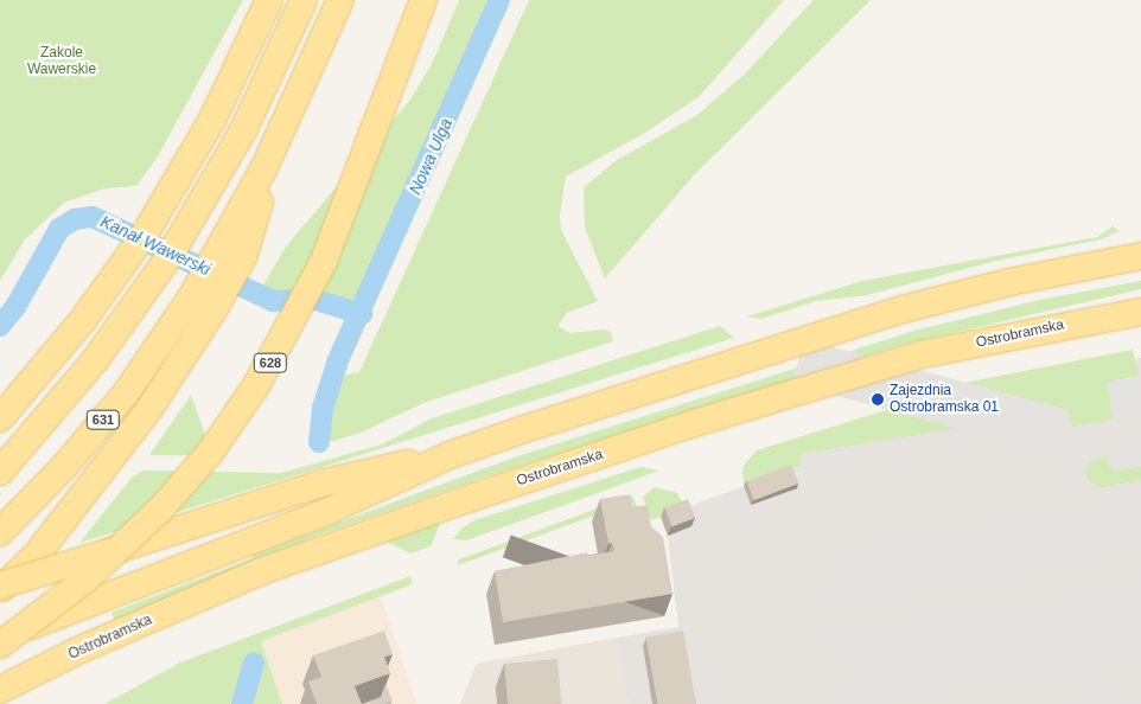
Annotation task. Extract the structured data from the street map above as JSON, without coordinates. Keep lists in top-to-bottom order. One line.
{"streets":{"main road":["Ostrobramska","628","631"]},"water":["Nowa Ulga","Kanał Wawerski"],"parks":["Zakole Wawerskie"],"places":["Zajezdnia Ostrobramska 01"]}
